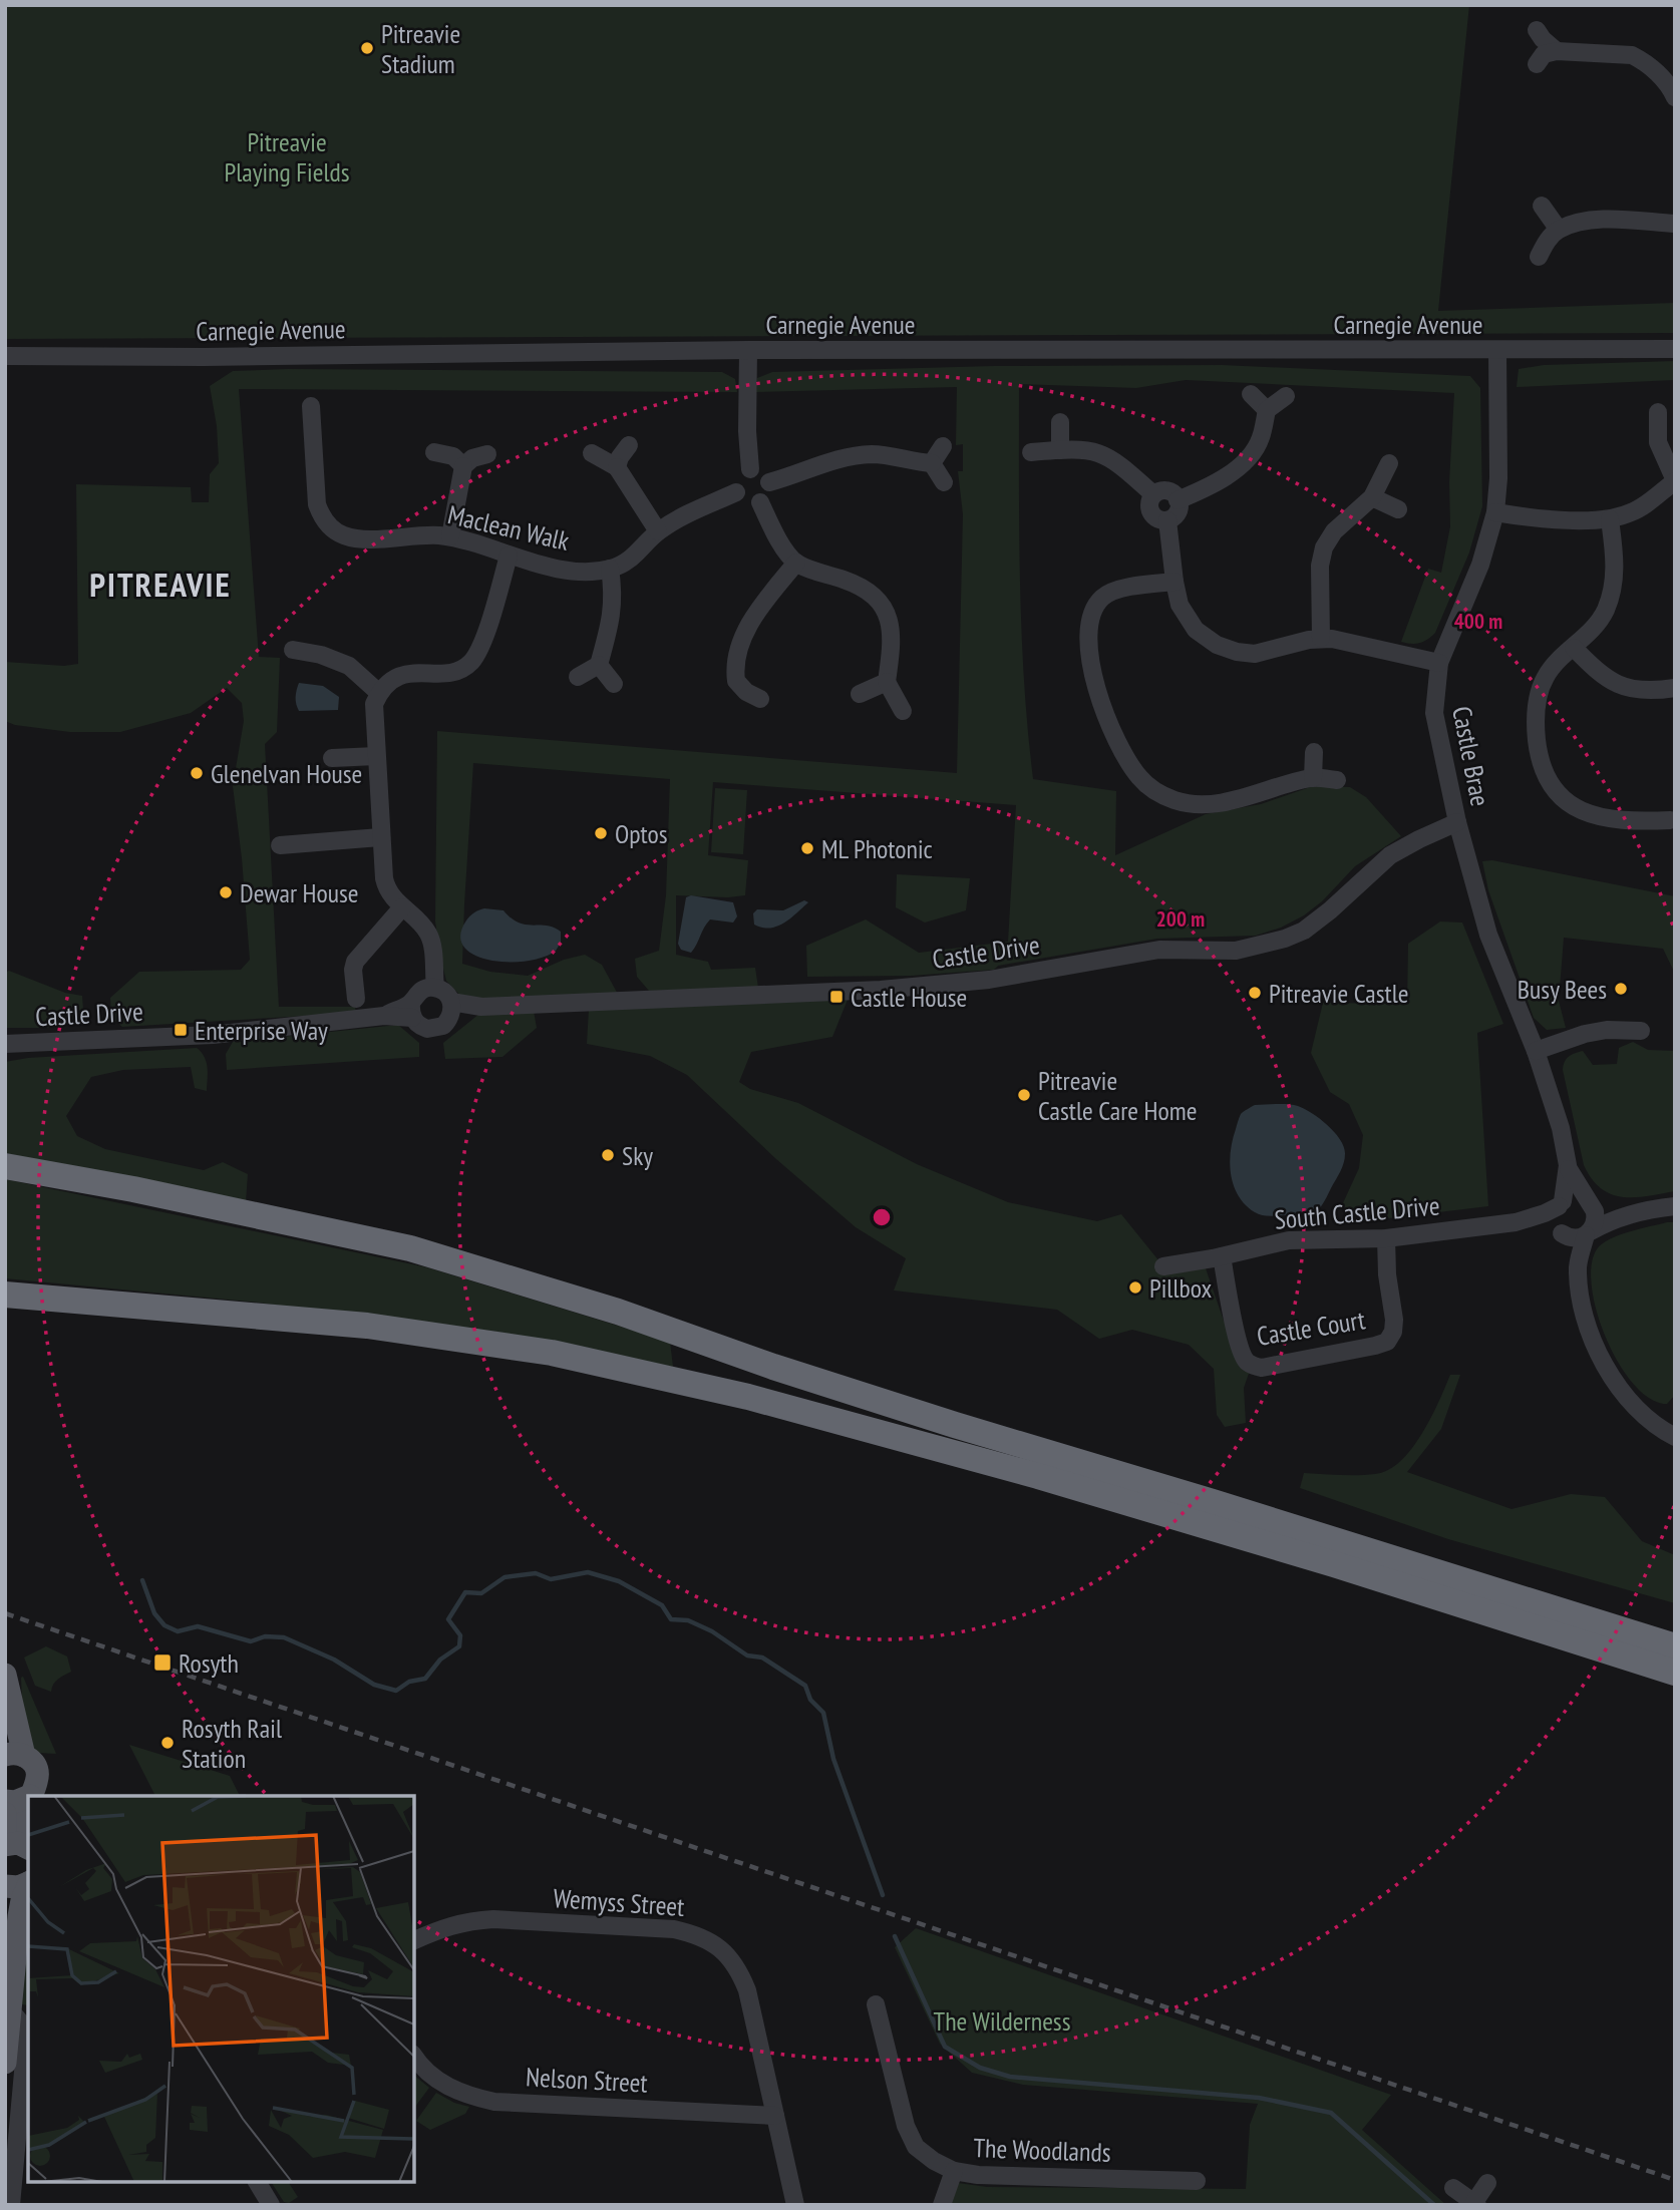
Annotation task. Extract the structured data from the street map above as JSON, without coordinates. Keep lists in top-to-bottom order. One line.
{"streets":{"street":["Carnegie Avenue","Maclean Walk","Castle Brae","Castle Drive","South Castle Drive","Castle Court","Wemyss Street","Nelson Street","The Woodlands"]},"crossings":[["Carnegie Avenue","Castle Brae"],["Castle Brae","Castle Drive"],["Castle Brae","South Castle Drive"],["South Castle Drive","Castle Court"],["Wemyss Street","Nelson Street"]],"districts":["PITREAVIE"],"parks":["Pitreavie Playing Fields","The Wilderness"],"places":{"other":["Pitreavie Stadium","Glenelvan House","Optos","ML Photonic","Dewar House","Busy Bees","Pitreavie Castle","Pitreavie Castle Care Home","Sky","Pillbox","Rosyth Rail Station"],"transit":["Castle House","Enterprise Way","Rosyth"]},"rings":["400 m","200 m"]}
